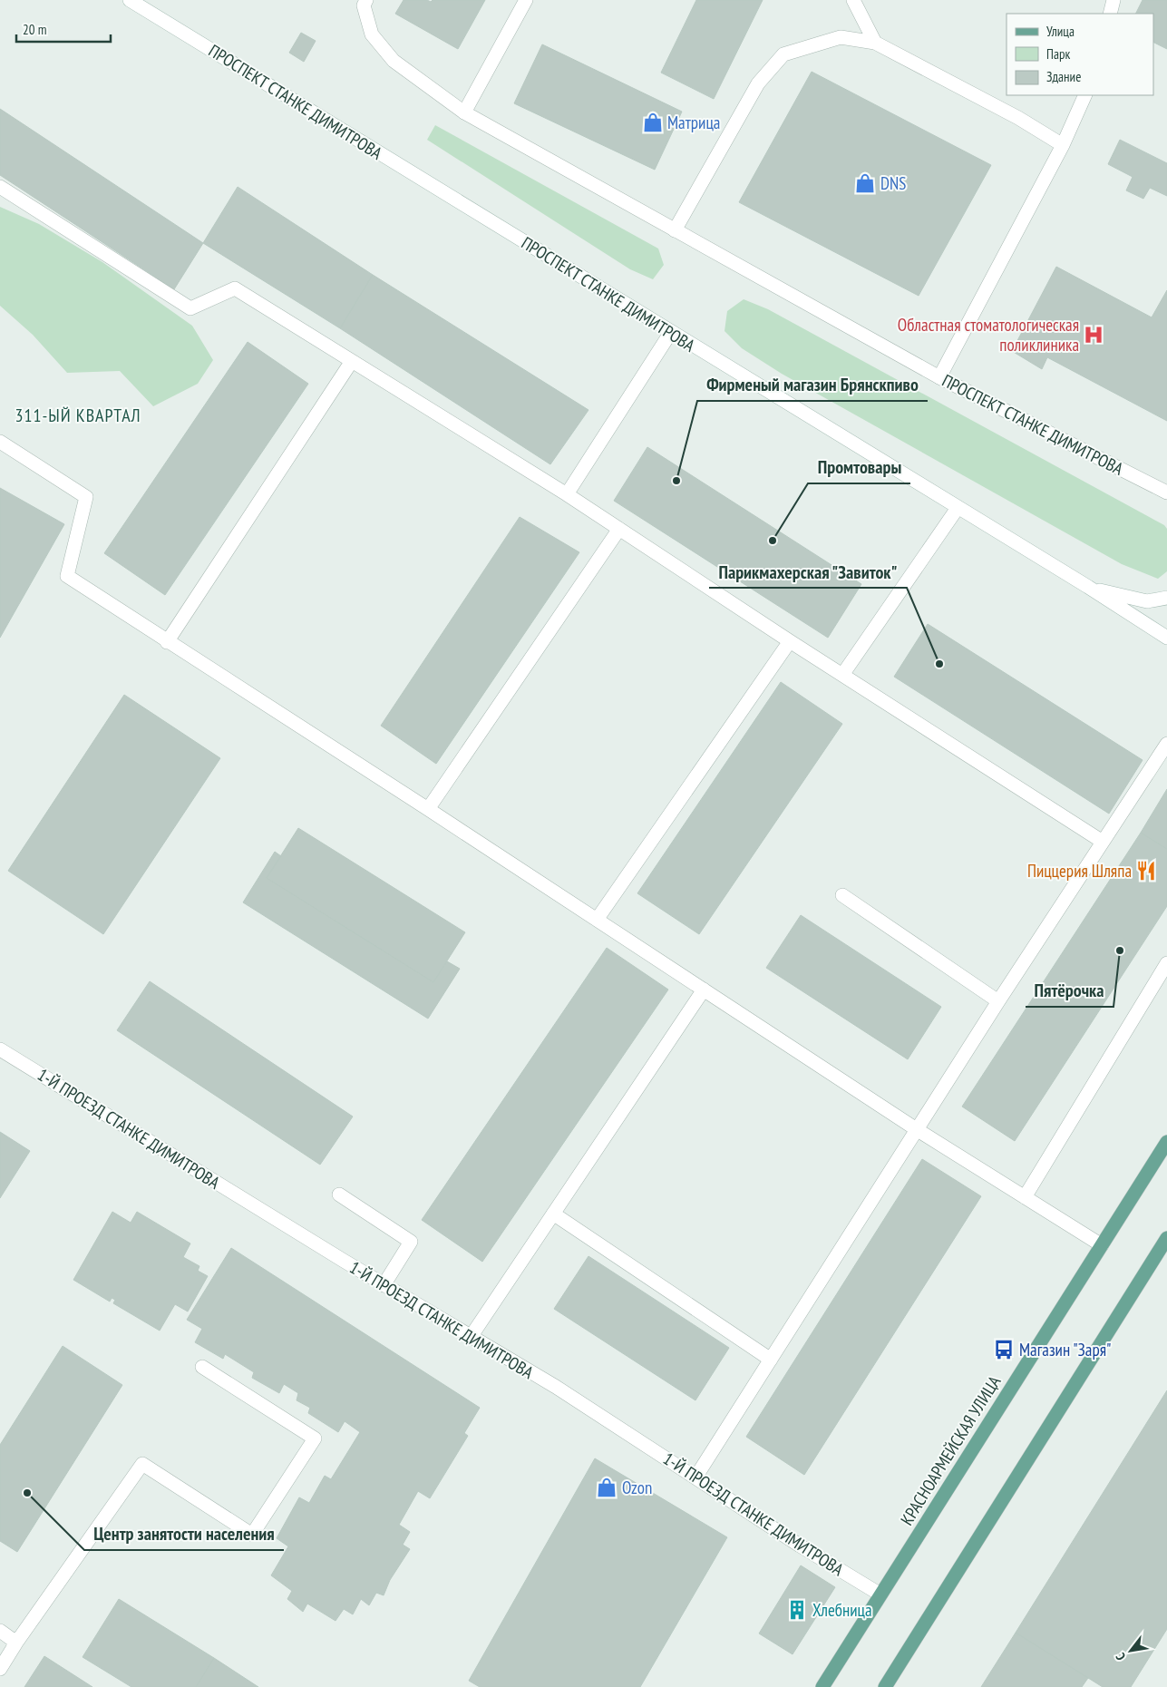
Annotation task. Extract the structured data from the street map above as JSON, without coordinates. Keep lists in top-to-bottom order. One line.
{"streets":{"main road":["ПРОСПЕКТ СТАНКЕ ДИМИТРОВА","1-Й ПРОЕЗД СТАНКЕ ДИМИТРОВА","КРАСНОАРМЕЙСКАЯ УЛИЦА"]},"crossings":[["1-Й ПРОЕЗД СТАНКЕ ДИМИТРОВА","КРАСНОАРМЕЙСКАЯ УЛИЦА"]],"districts":["311-ЫЙ КВАРТАЛ"],"places":{"shop":["Матрица","DNS","Ozon"],"hospital":["Областная стоматологическая поликлиника"],"other":["Фирменый магазин Брянскпиво","Промтовары","Парикмахерская \"Завиток\"","Пятёрочка","Центр занятости населения"],"restaurant":["Пиццерия Шляпа"],"bus stop":["Магазин \"Заря\""],"building":["Хлебница"]},"legend":["Улица","Парк","Здание"],"scale_bar":"20 m","north":"bottom left"}
